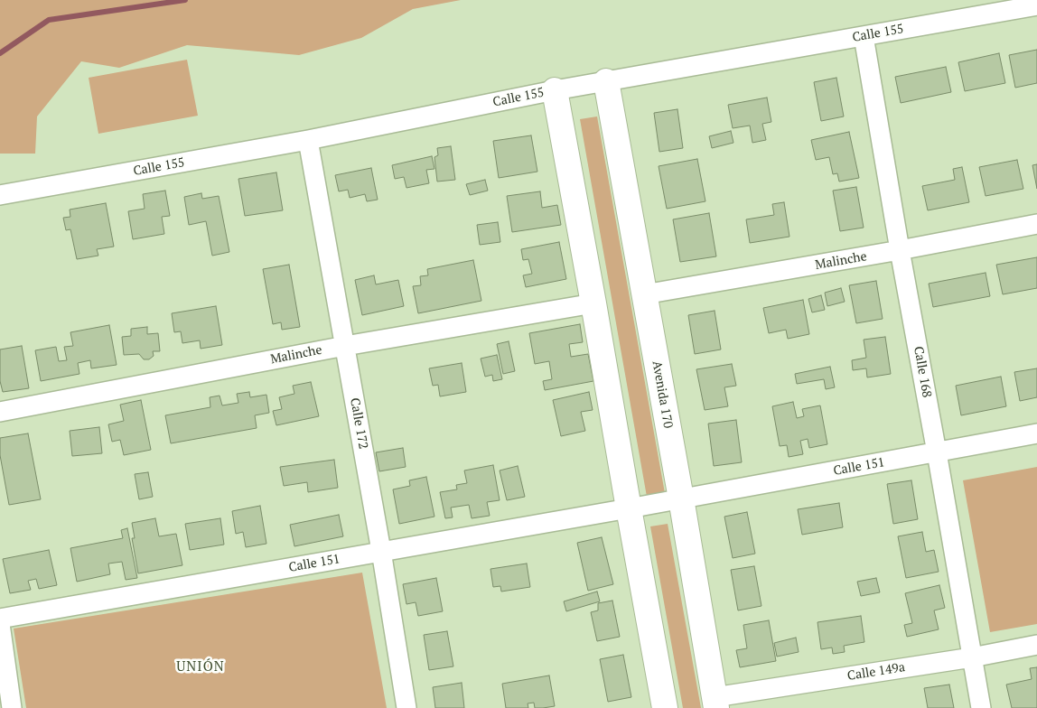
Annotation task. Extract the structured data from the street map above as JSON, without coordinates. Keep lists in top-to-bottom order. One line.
{"streets":{"street":["Calle 155","Malinche","Calle 168","Avenida 170","Calle 172","Calle 151","Calle 149a"]},"crossings":[["Calle 155","Calle 168"],["Calle 155","Avenida 170"],["Calle 155","Calle 172"],["Malinche","Calle 168"],["Malinche","Avenida 170"],["Malinche","Calle 172"],["Calle 168","Calle 151"],["Calle 168","Calle 149a"],["Avenida 170","Calle 151"],["Avenida 170","Calle 149a"],["Calle 172","Calle 151"]],"districts":["UNIÓN"]}
